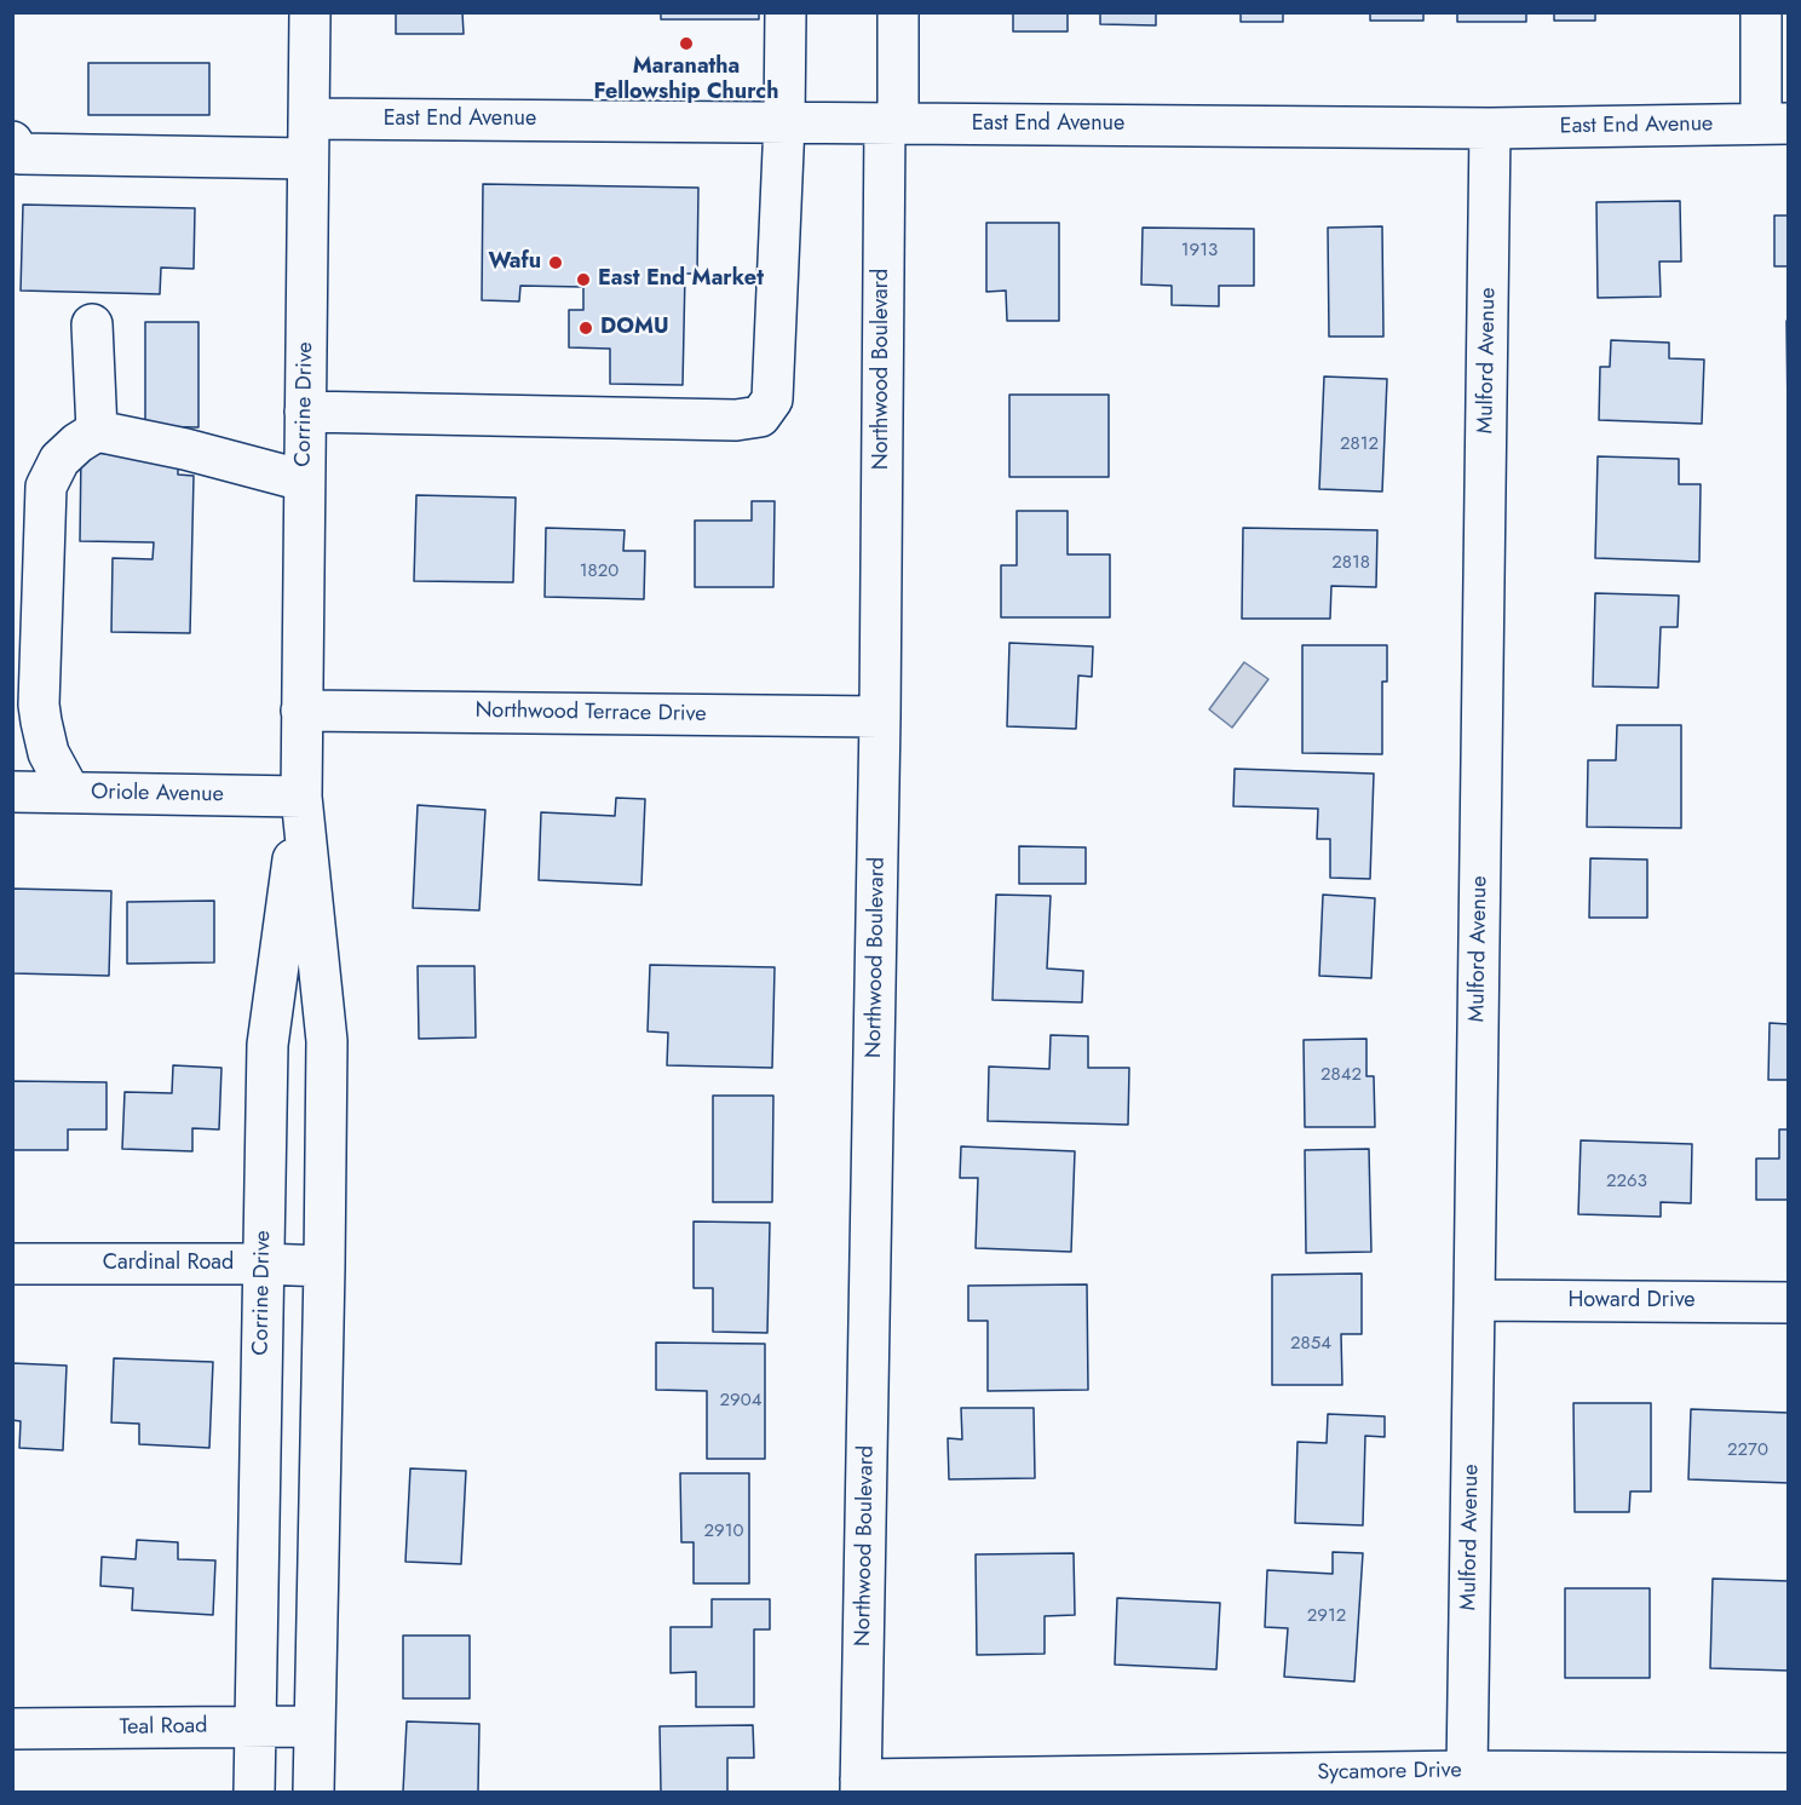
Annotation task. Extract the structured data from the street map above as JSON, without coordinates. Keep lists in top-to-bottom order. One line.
{"streets":{"street":["East End Avenue","Mulford Avenue","Northwood Boulevard","Corrine Drive","Northwood Terrace Drive","Oriole Avenue","Cardinal Road","Howard Drive","Teal Road","Sycamore Drive"]},"crossings":[["East End Avenue","Mulford Avenue"],["East End Avenue","Northwood Boulevard"],["East End Avenue","Corrine Drive"],["Mulford Avenue","Howard Drive"],["Mulford Avenue","Sycamore Drive"],["Northwood Boulevard","Northwood Terrace Drive"],["Northwood Boulevard","Sycamore Drive"],["Corrine Drive","Northwood Terrace Drive"],["Corrine Drive","Oriole Avenue"],["Corrine Drive","Cardinal Road"],["Corrine Drive","Teal Road"]],"places":["Maranatha Fellowship Church","Wafu","East End Market","DOMU"],"house_numbers":["1913","2812","2818","1820","2842","2263","2854","2904","2270","2910","2912"]}
